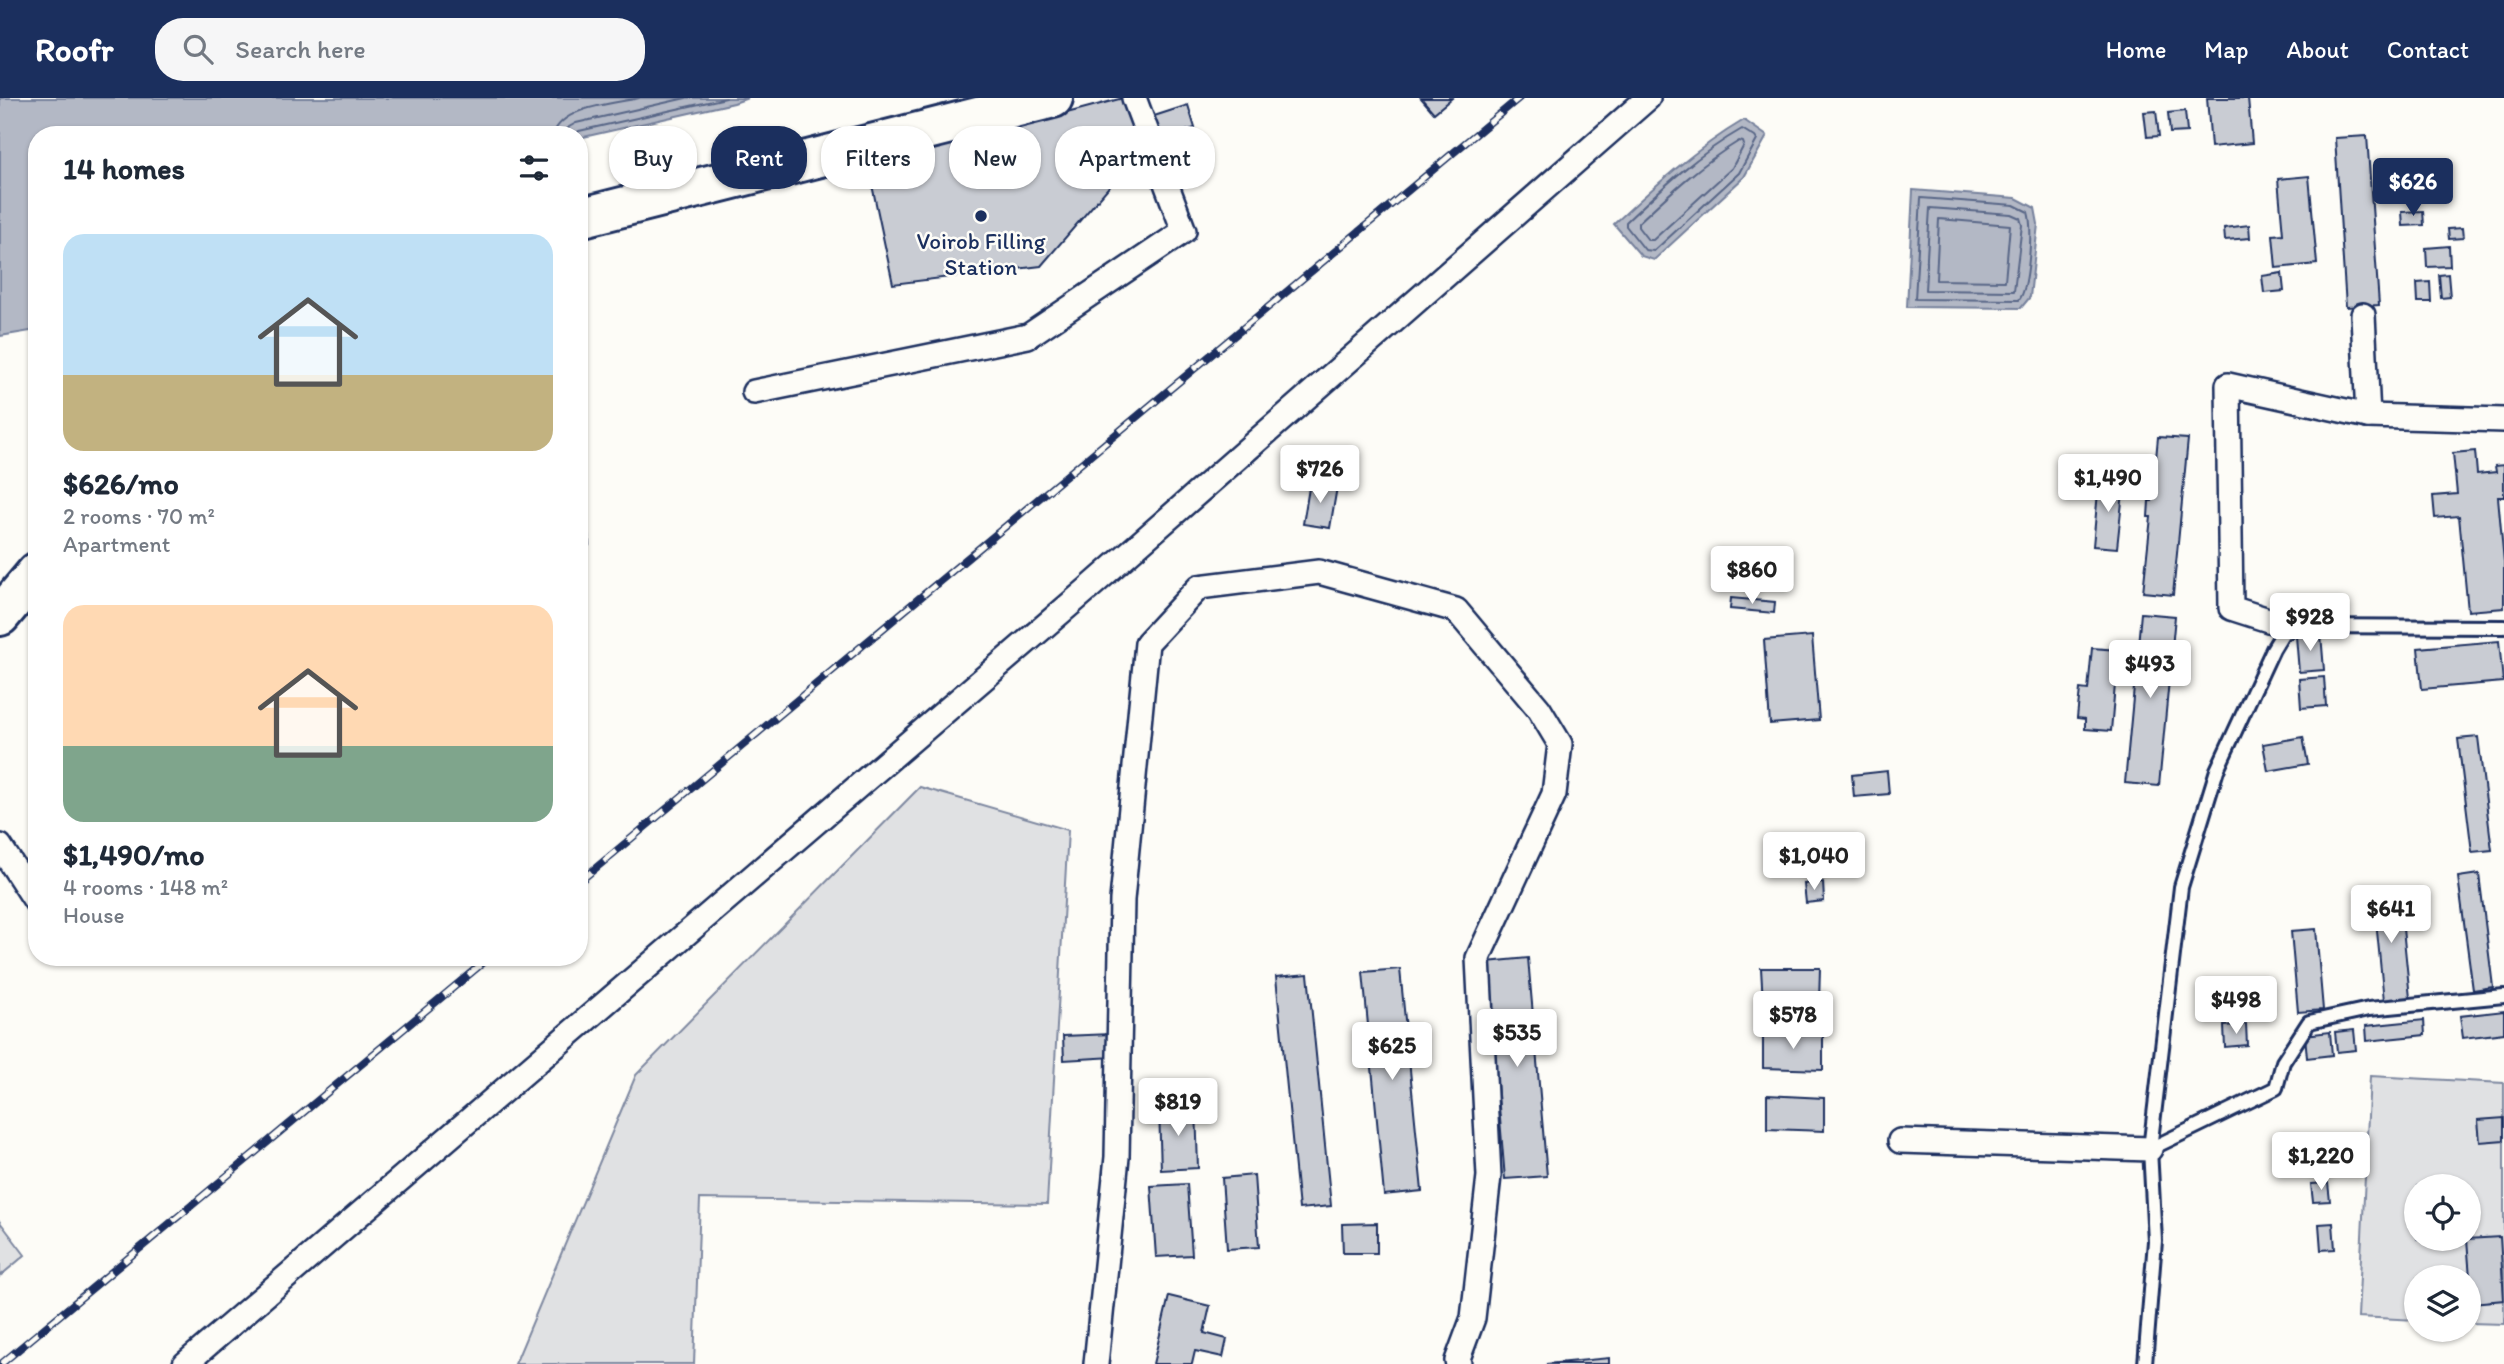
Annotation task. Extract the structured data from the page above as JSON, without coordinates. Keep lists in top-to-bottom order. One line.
{"places":["Voirob Filling Station"],"page":{"header":"Roofr","search":"Search here","nav":["Home","Map","About","Contact"],"chip":["Buy","Rent","Filters","New","Apartment"],"heading":"14 homes","price":["$626","$726","$1,490","$860","$928","$493","$1,040","$641","$498","$578","$535","$625","$819","$1,220"],"list":[{"name":"$626/mo","note":"2 rooms · 70 m² · Apartment"},{"name":"$1,490/mo","note":"4 rooms · 148 m² · House"}]}}
